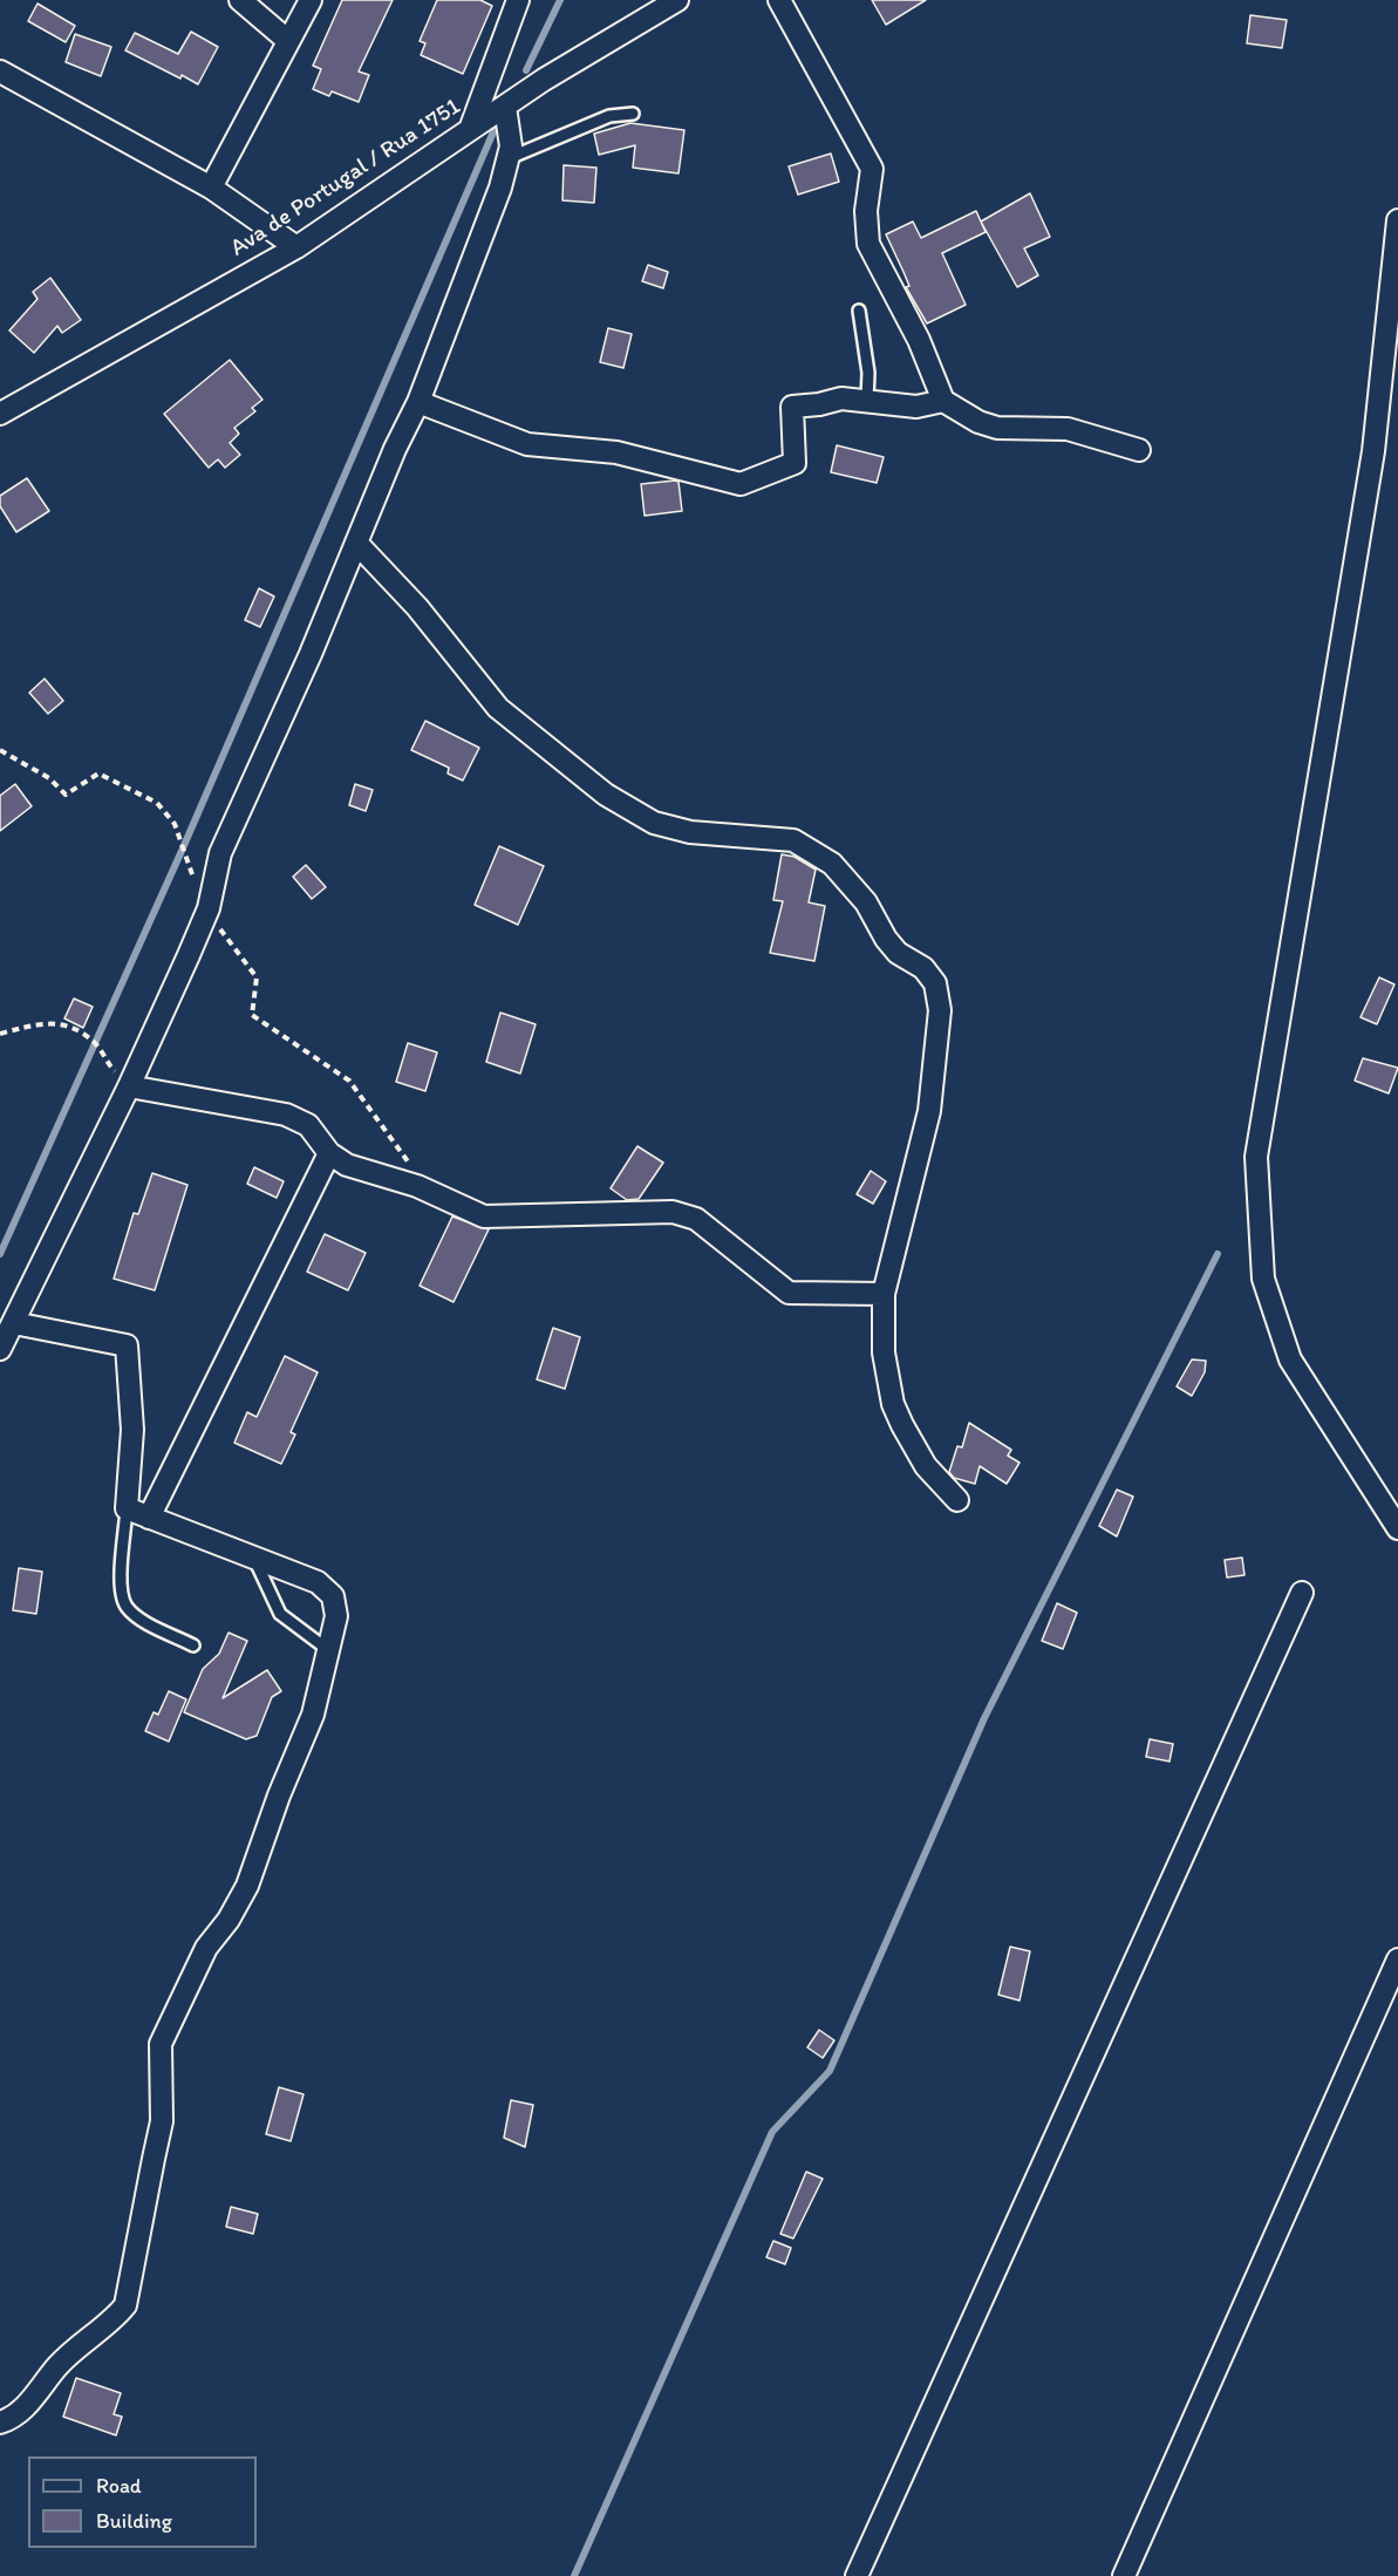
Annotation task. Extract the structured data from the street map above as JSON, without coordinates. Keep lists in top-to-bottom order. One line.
{"streets":{"street":["Ava de Portugal / Rua 1751"]},"legend":["Road","Building"]}
